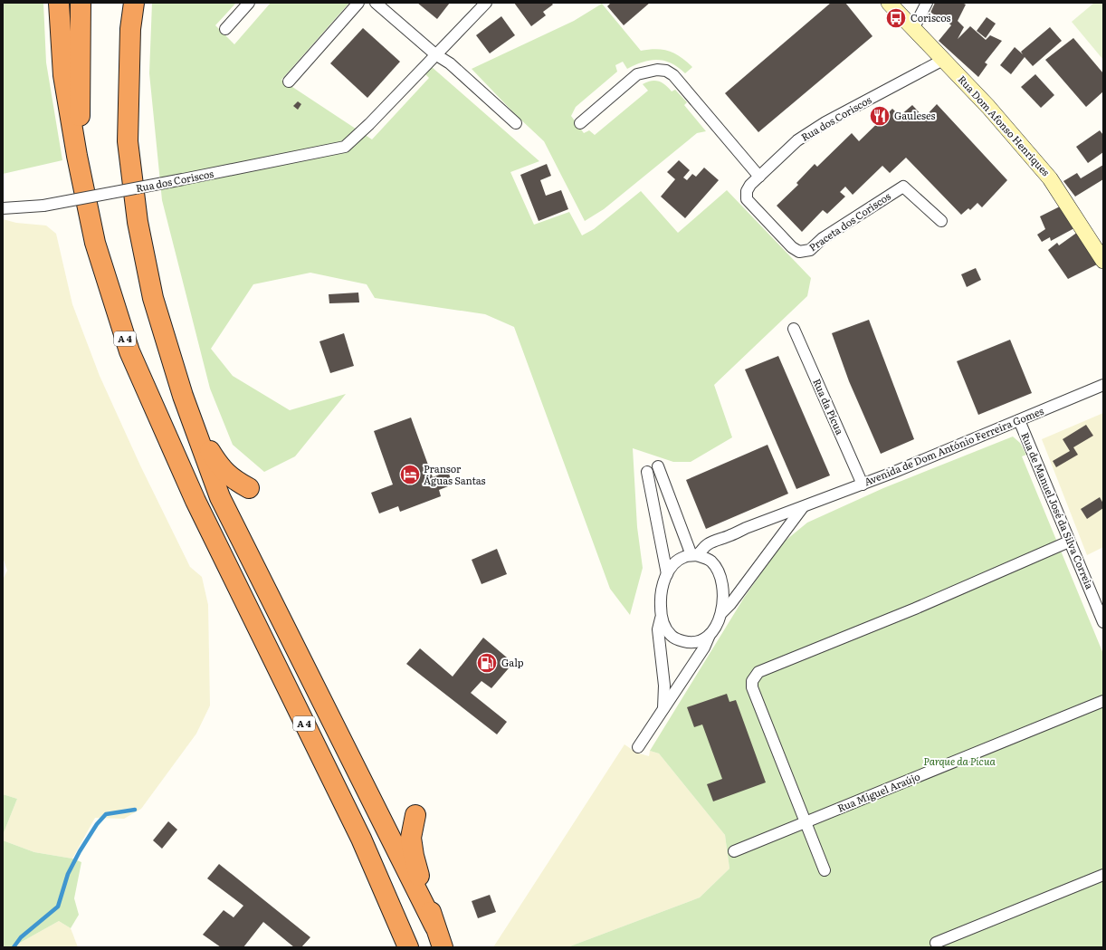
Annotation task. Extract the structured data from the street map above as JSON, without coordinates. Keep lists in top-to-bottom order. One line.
{"streets":{"highway":["A 4"],"main road":["Rua Dom Afonso Henriques"],"street":["Rua dos Coriscos","Praceta dos Coriscos","Rua da Pícua","Avenida de Dom António Ferreira Gomes","Rua de Manuel José da Silva Correia","Rua Miguel Araújo"]},"crossings":[["Rua dos Coriscos","Rua Dom Afonso Henriques"],["Rua dos Coriscos","Praceta dos Coriscos"],["Rua da Pícua","Avenida de Dom António Ferreira Gomes"],["Avenida de Dom António Ferreira Gomes","Rua de Manuel José da Silva Correia"]],"parks":["Parque da Pícua"],"places":{"bus stop":["Coriscos"],"restaurant":["Gauleses"],"hotel":["Pransor Águas Santas"],"fuel station":["Galp"]}}
